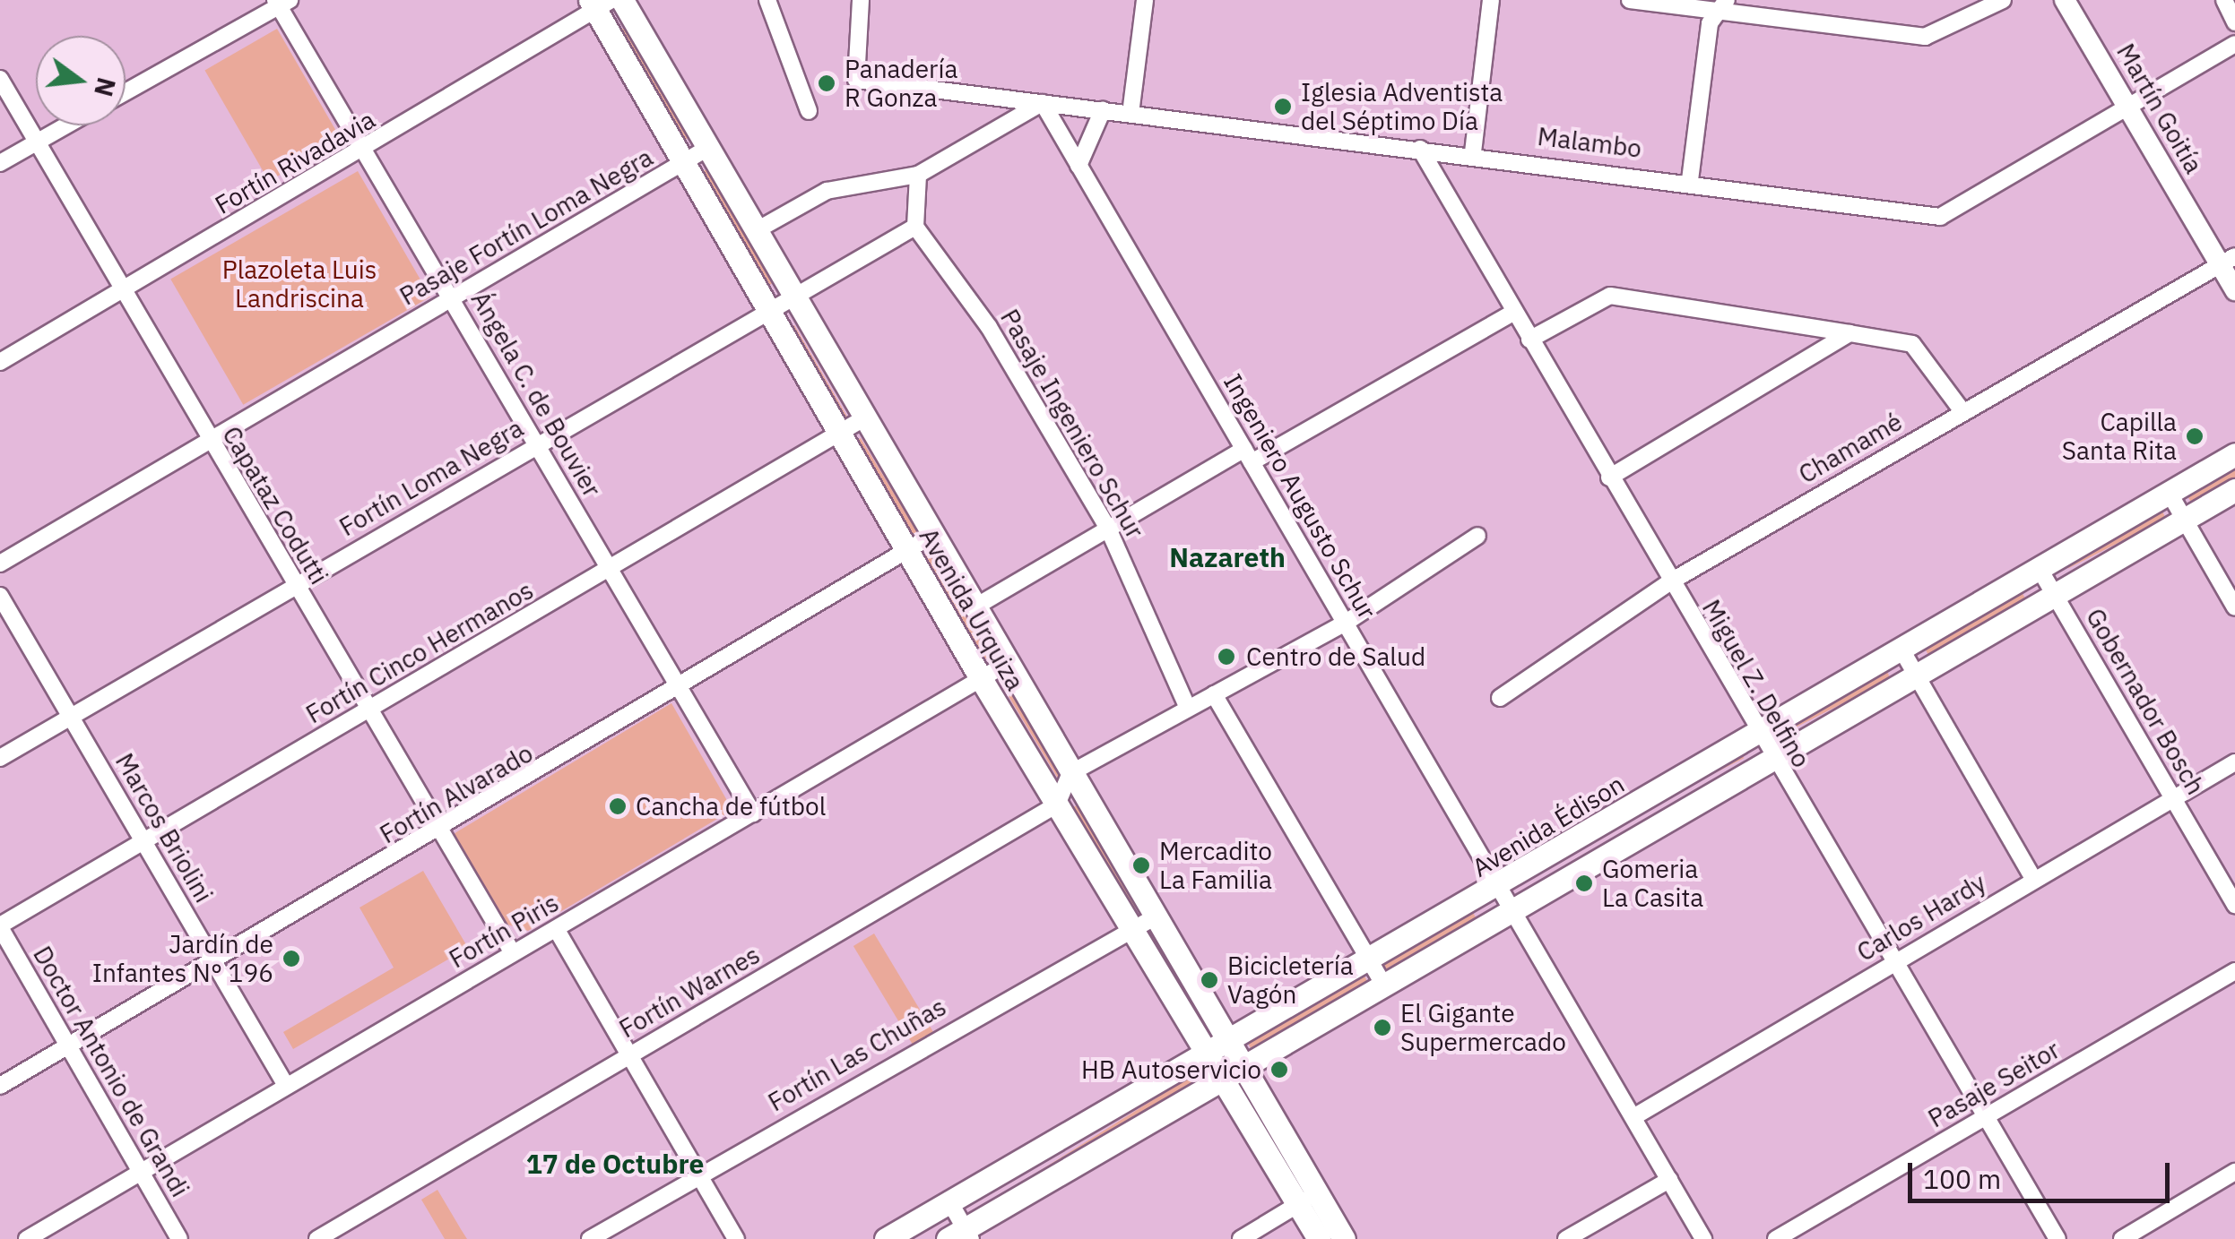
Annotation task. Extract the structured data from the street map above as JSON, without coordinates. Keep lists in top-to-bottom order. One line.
{"streets":{"main road":["Avenida Urquiza","Avenida Édison"],"street":["Martín Goitía","Malambo","Fortín Rivadavia","Pasaje Fortín Loma Negra","Ángela C. de Bouvier","Pasaje Ingeniero Schur","Chamamé","Fortín Loma Negra","Ingeniero Augusto Schur","Capataz Codutti","Fortín Cinco Hermanos","Miguel Z. Delfino","Gobernador Bosch","Fortín Alvarado","Marcos Briolini","Carlos Hardy","Fortín Piris","Fortín Warnes","Fortín Las Chuñas","Doctor Antonio de Grandi","Pasaje Seitor"]},"crossings":[["Martín Goitía","Malambo"],["Martín Goitía","Chamamé"],["Malambo","Ingeniero Augusto Schur"],["Malambo","Miguel Z. Delfino"],["Fortín Rivadavia","Ángela C. de Bouvier"],["Fortín Rivadavia","Capataz Codutti"],["Fortín Rivadavia","Avenida Urquiza"],["Pasaje Fortín Loma Negra","Ángela C. de Bouvier"],["Pasaje Fortín Loma Negra","Capataz Codutti"],["Pasaje Fortín Loma Negra","Avenida Urquiza"],["Ángela C. de Bouvier","Fortín Loma Negra"],["Ángela C. de Bouvier","Fortín Cinco Hermanos"],["Ángela C. de Bouvier","Fortín Alvarado"],["Ángela C. de Bouvier","Fortín Piris"],["Pasaje Ingeniero Schur","Fortín Loma Negra"],["Chamamé","Miguel Z. Delfino"],["Fortín Loma Negra","Capataz Codutti"],["Fortín Loma Negra","Avenida Urquiza"],["Fortín Loma Negra","Marcos Briolini"],["Ingeniero Augusto Schur","Avenida Édison"],["Ingeniero Augusto Schur","Carlos Hardy"],["Capataz Codutti","Fortín Cinco Hermanos"],["Capataz Codutti","Fortín Alvarado"],["Capataz Codutti","Fortín Piris"],["Avenida Urquiza","Fortín Cinco Hermanos"],["Avenida Urquiza","Fortín Alvarado"],["Avenida Urquiza","Avenida Édison"],["Avenida Urquiza","Fortín Piris"],["Avenida Urquiza","Fortín Warnes"],["Avenida Urquiza","Fortín Las Chuñas"],["Fortín Cinco Hermanos","Marcos Briolini"],["Fortín Cinco Hermanos","Doctor Antonio de Grandi"],["Miguel Z. Delfino","Avenida Édison"],["Miguel Z. Delfino","Carlos Hardy"],["Miguel Z. Delfino","Pasaje Seitor"],["Gobernador Bosch","Avenida Édison"],["Gobernador Bosch","Carlos Hardy"],["Fortín Alvarado","Marcos Briolini"],["Fortín Alvarado","Doctor Antonio de Grandi"],["Marcos Briolini","Fortín Piris"],["Fortín Piris","Doctor Antonio de Grandi"]],"districts":["Nazareth","17 de Octubre"],"parks":["Plazoleta Luis Landriscina"],"places":["Panadería R Gonza","Iglesia Adventista del Séptimo Día","Capilla Santa Rita","Centro de Salud","Cancha de fútbol","Mercadito La Familia","Gomeria La Casita","Jardín de Infantes N° 196","Bicicletería Vagón","El Gigante Supermercado","HB Autoservicio"],"scale_bar":"100 m","north":"right"}
